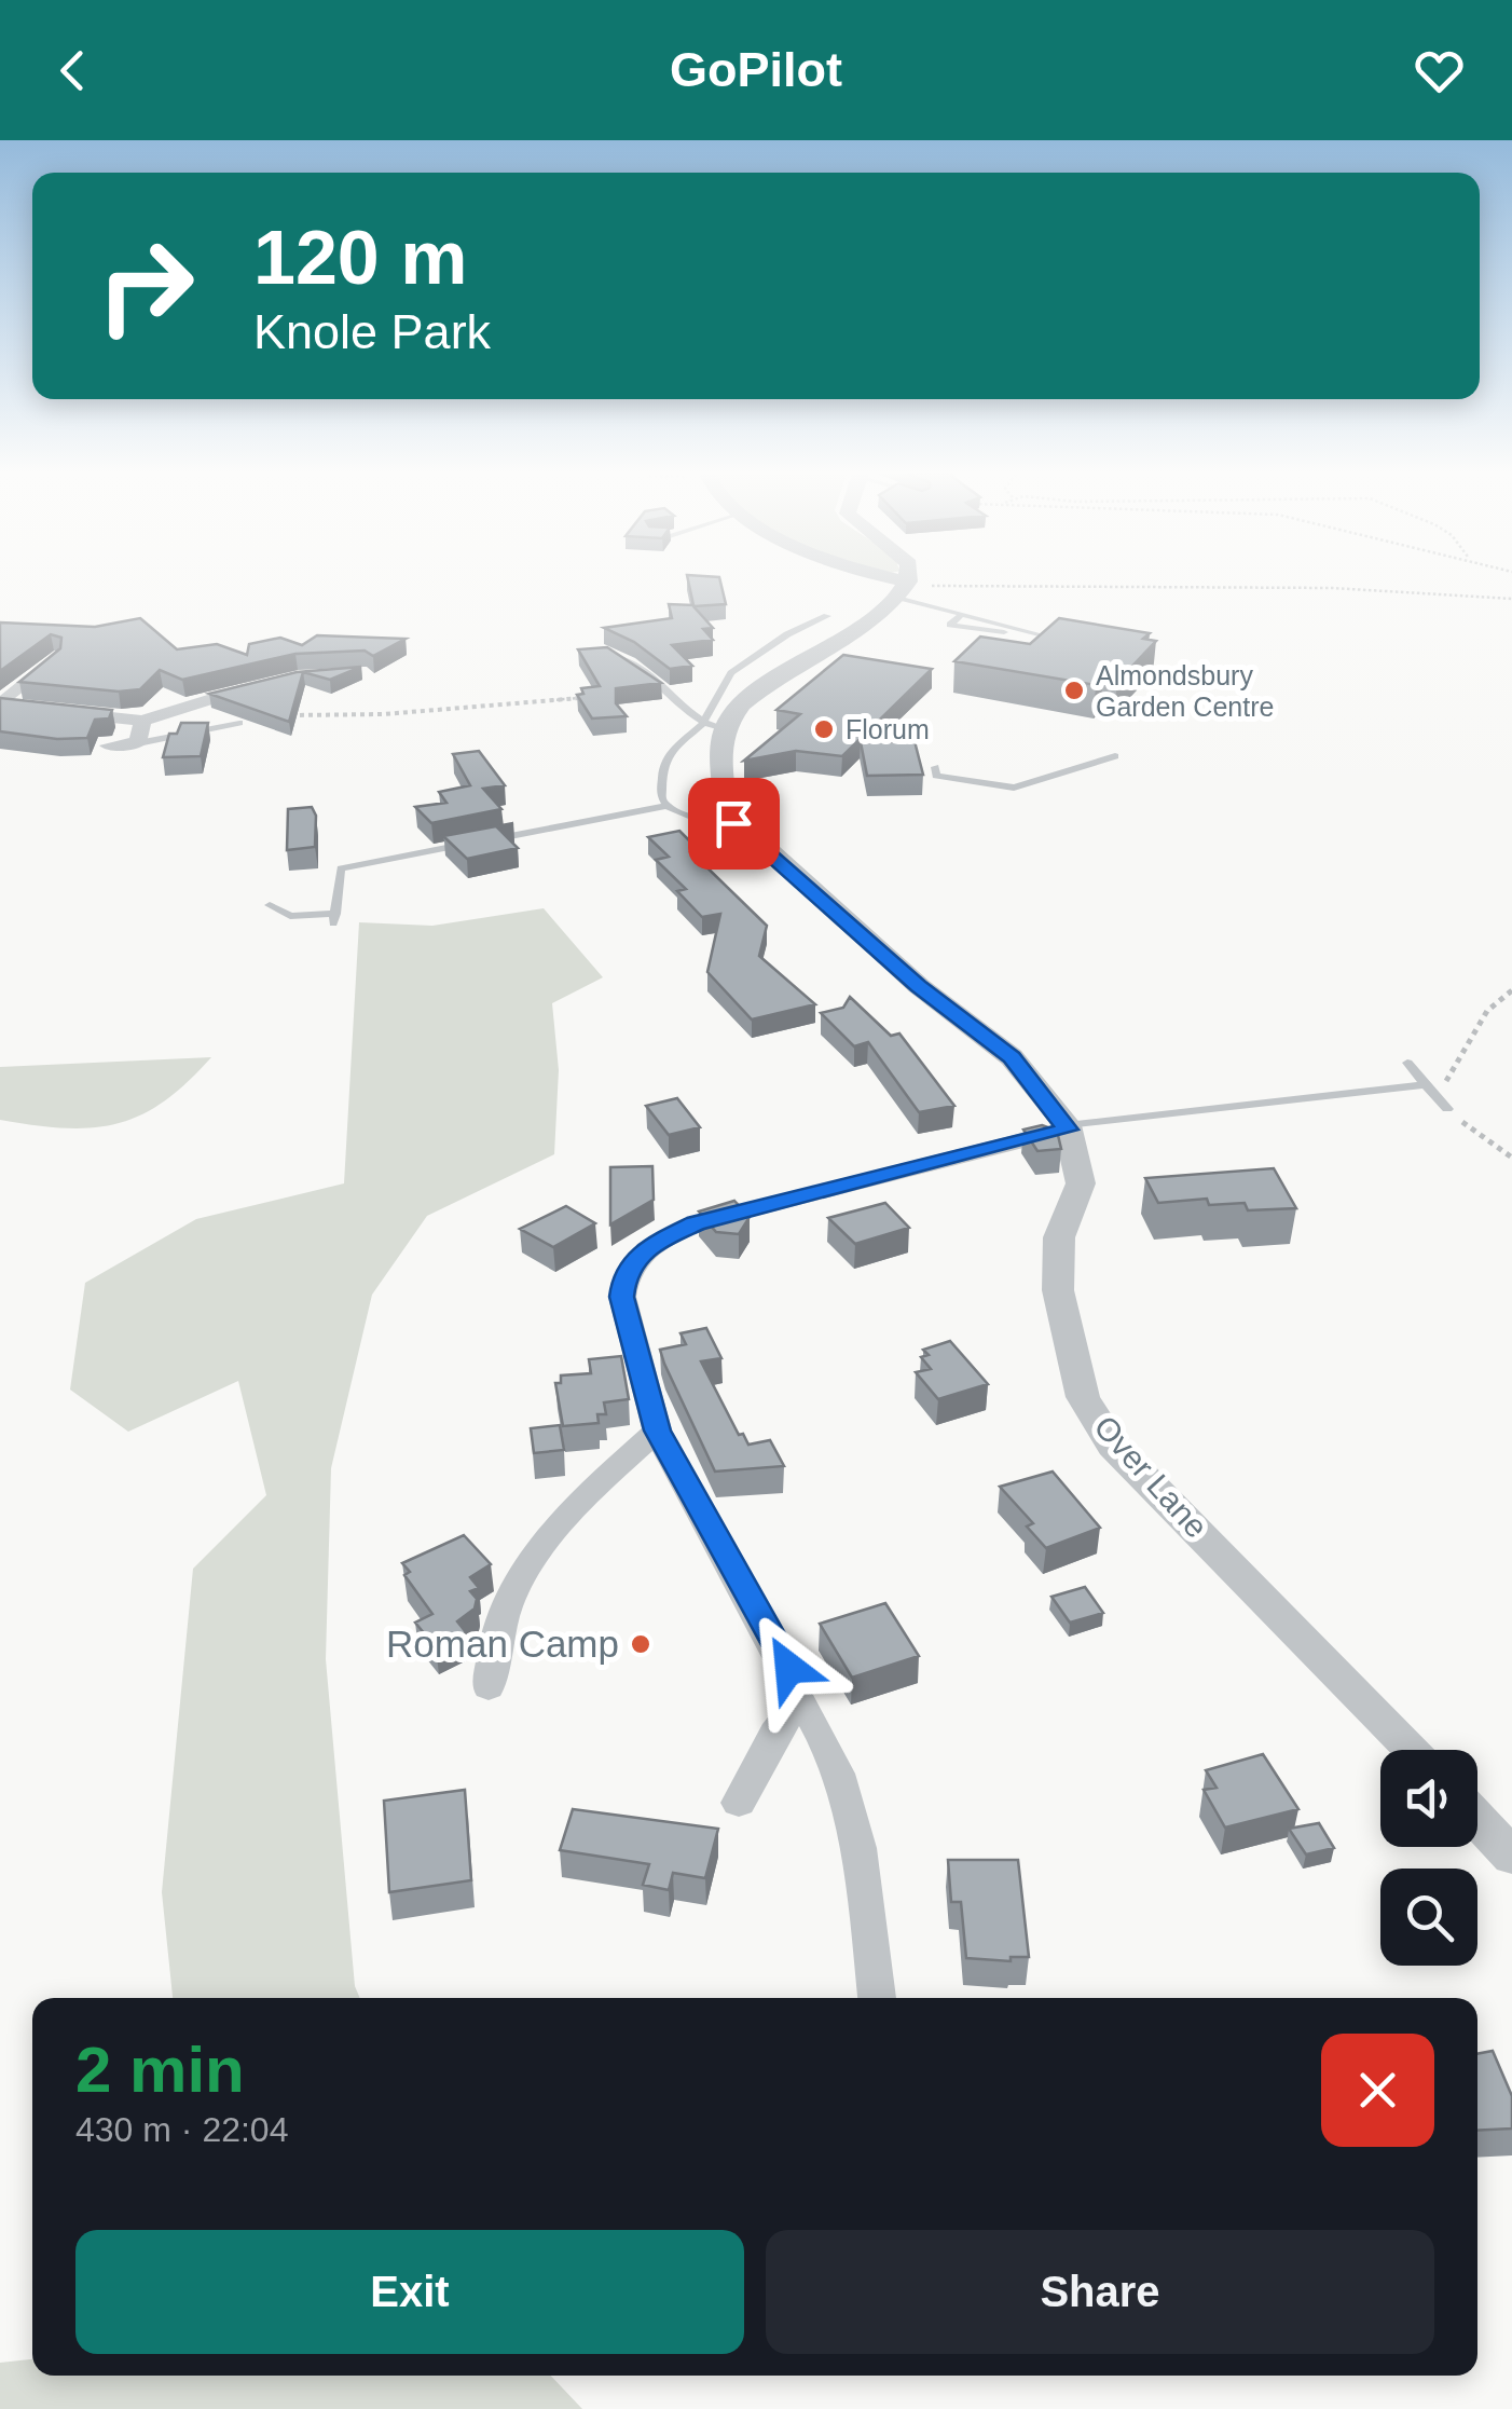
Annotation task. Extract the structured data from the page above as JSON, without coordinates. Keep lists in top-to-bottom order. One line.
{"streets":{"street":["Over Lane"]},"places":["Almondsbury Garden Centre","Florum","Roman Camp"],"page":{"header":"GoPilot","turn":["120 m","Knole Park"],"heading":["2 min","430 m · 22:04"],"buttons":["Exit","Share"]}}
